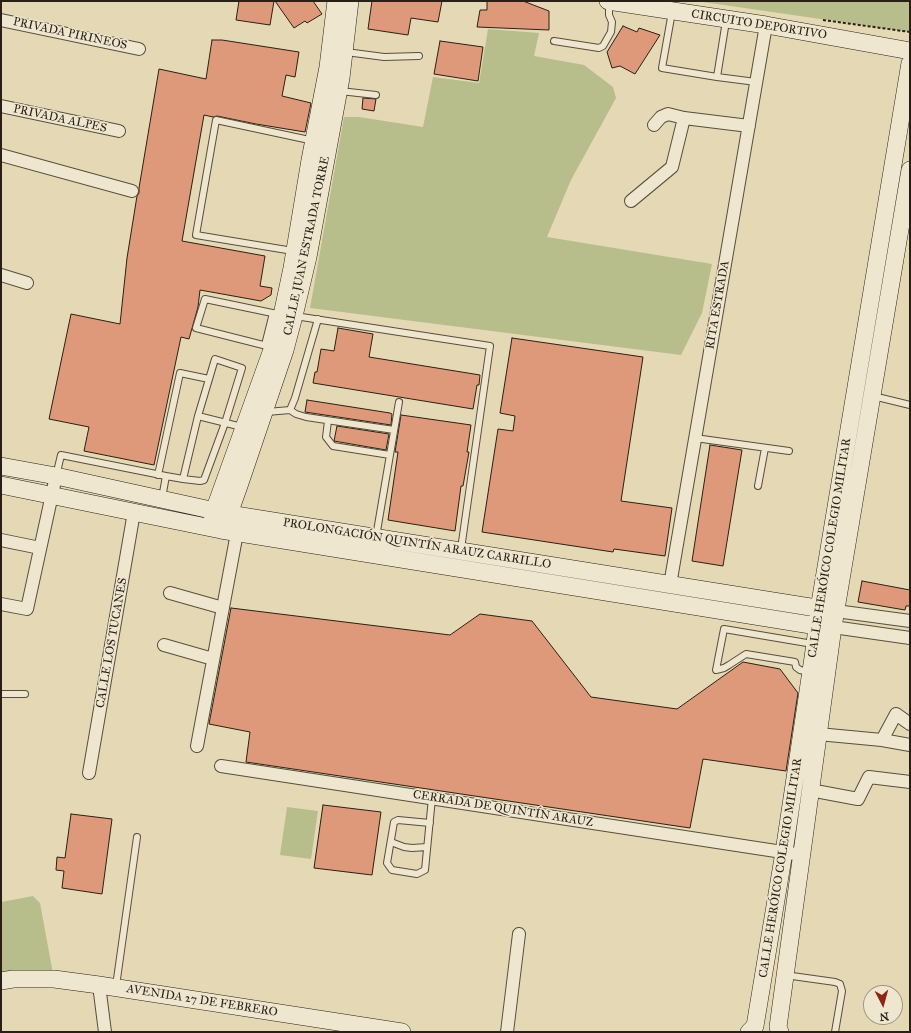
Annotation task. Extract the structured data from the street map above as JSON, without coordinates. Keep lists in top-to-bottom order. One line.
{"streets":{"main road":["CIRCUITO DEPORTIVO","CALLE JUAN ESTRADA TORRE","PROLONGACIÓN QUINTÍN ARAUZ CARRILLO","CALLE HERÓICO COLEGIO MILITAR","AVENIDA 27 DE FEBRERO"],"street":["PRIVADA PIRINEOS","PRIVADA ALPES","RITA ESTRADA","CALLE LOS TUCANES","CERRADA DE QUINTÍN ARAUZ"]},"crossings":[["CIRCUITO DEPORTIVO","RITA ESTRADA"],["CALLE JUAN ESTRADA TORRE","PROLONGACIÓN QUINTÍN ARAUZ CARRILLO"],["RITA ESTRADA","PROLONGACIÓN QUINTÍN ARAUZ CARRILLO"],["PROLONGACIÓN QUINTÍN ARAUZ CARRILLO","CALLE HERÓICO COLEGIO MILITAR"],["PROLONGACIÓN QUINTÍN ARAUZ CARRILLO","CALLE LOS TUCANES"],["CALLE HERÓICO COLEGIO MILITAR","CERRADA DE QUINTÍN ARAUZ"]],"north":"bottom"}
